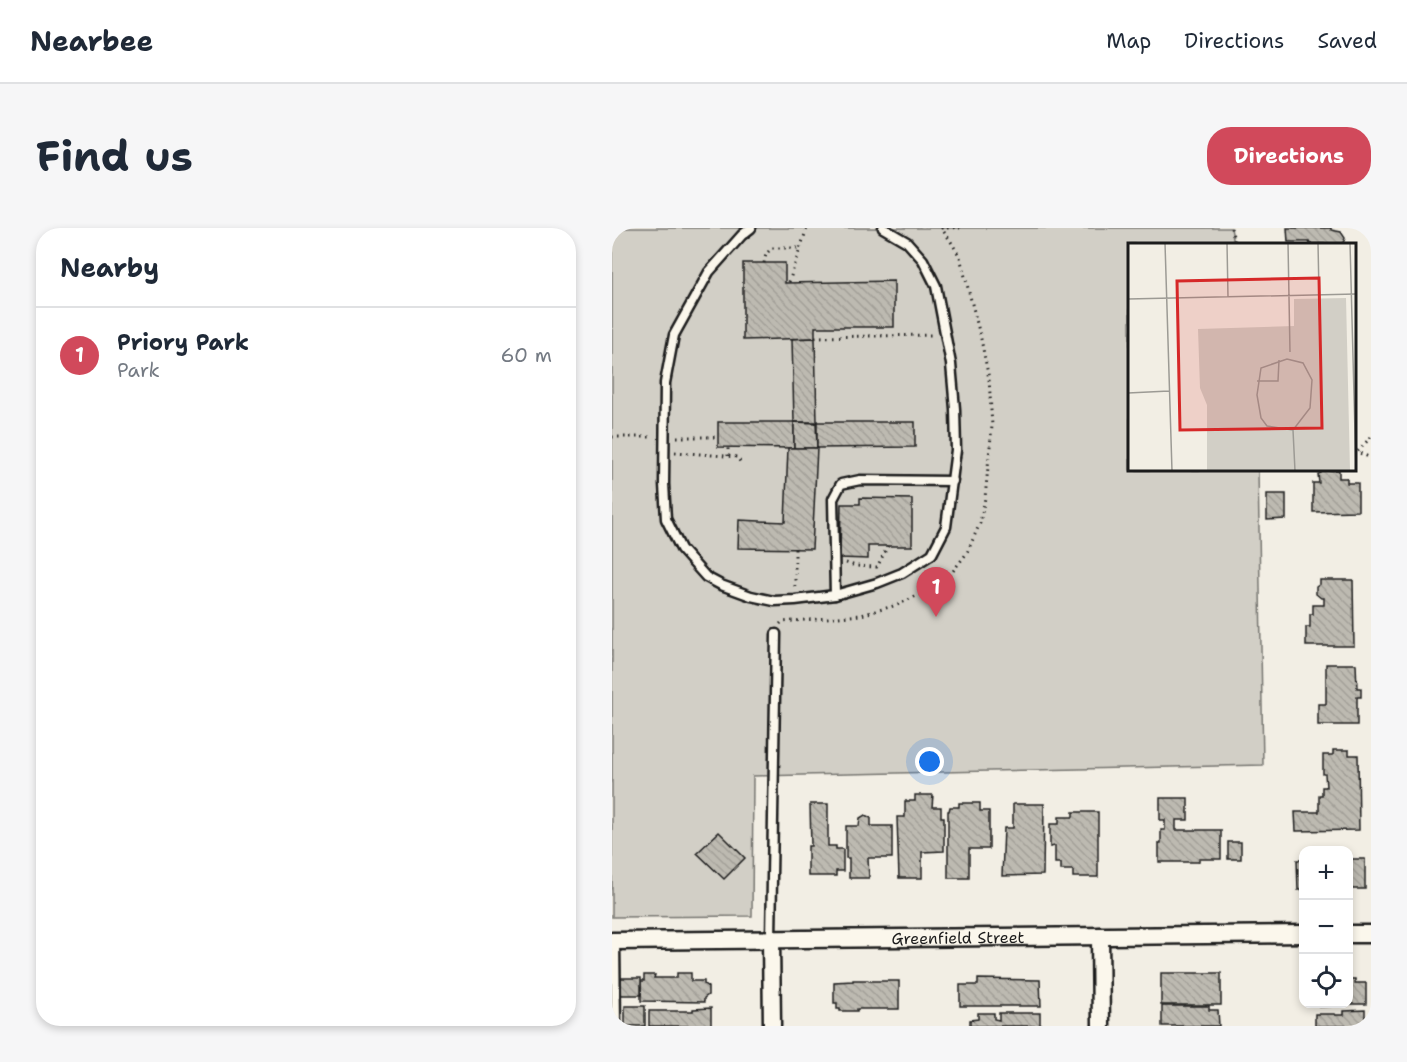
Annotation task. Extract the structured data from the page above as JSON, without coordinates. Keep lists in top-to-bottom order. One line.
{"streets":{"street":["Greenfield Street"]},"page":{"header":"Nearbee","nav":["Map","Directions","Saved"],"buttons":"Directions","title":"Find us","heading":"Nearby","list":[{"mark":"1","name":"Priory Park","note":"Park","value":"60 m"}],"pins":"1","map_buttons":["+","−"]}}
